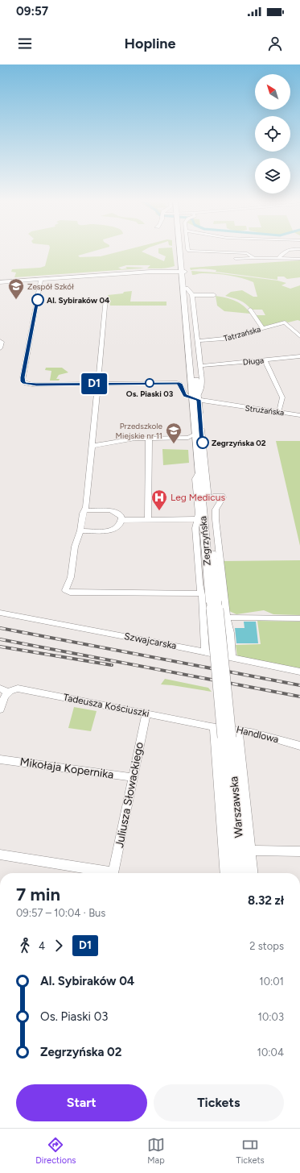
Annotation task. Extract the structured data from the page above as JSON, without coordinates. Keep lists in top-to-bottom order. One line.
{"streets":{"main road":["Strużańska","Zegrzyńska","Warszawska"],"street":["Tatrzańska","Długa","Szwajcarska","Tadeusza Kościuszki","Handlowa","Mikołaja Kopernika","Juliusza Słowackiego"]},"crossings":[["Strużańska","Zegrzyńska"],["Zegrzyńska","Warszawska"],["Tadeusza Kościuszki","Handlowa"],["Tadeusza Kościuszki","Juliusza Słowackiego"],["Mikołaja Kopernika","Juliusza Słowackiego"]],"places":{"school or university":["Zespół Szkół","Przedszkole Miejskie nr 11"],"other":["Al. Sybiraków 04","Os. Piaski 03","Zegrzyńska 02"],"hospital":["Leg Medicus"]},"lines":["bus line D1"],"north":"top left","page":{"status":"09:57","header":"Hopline","on_map":"D1","heading":["7 min","09:57 – 10:04 · Bus","8.32 zł"],"legs":["4","D1","2 stops"],"list":[{"name":"Al. Sybiraków 04","value":"10:01"},{"name":"Os. Piaski 03","value":"10:03"},{"name":"Zegrzyńska 02","value":"10:04"}],"buttons":["Start","Tickets"],"tabs":["Directions","Map","Tickets"]}}
